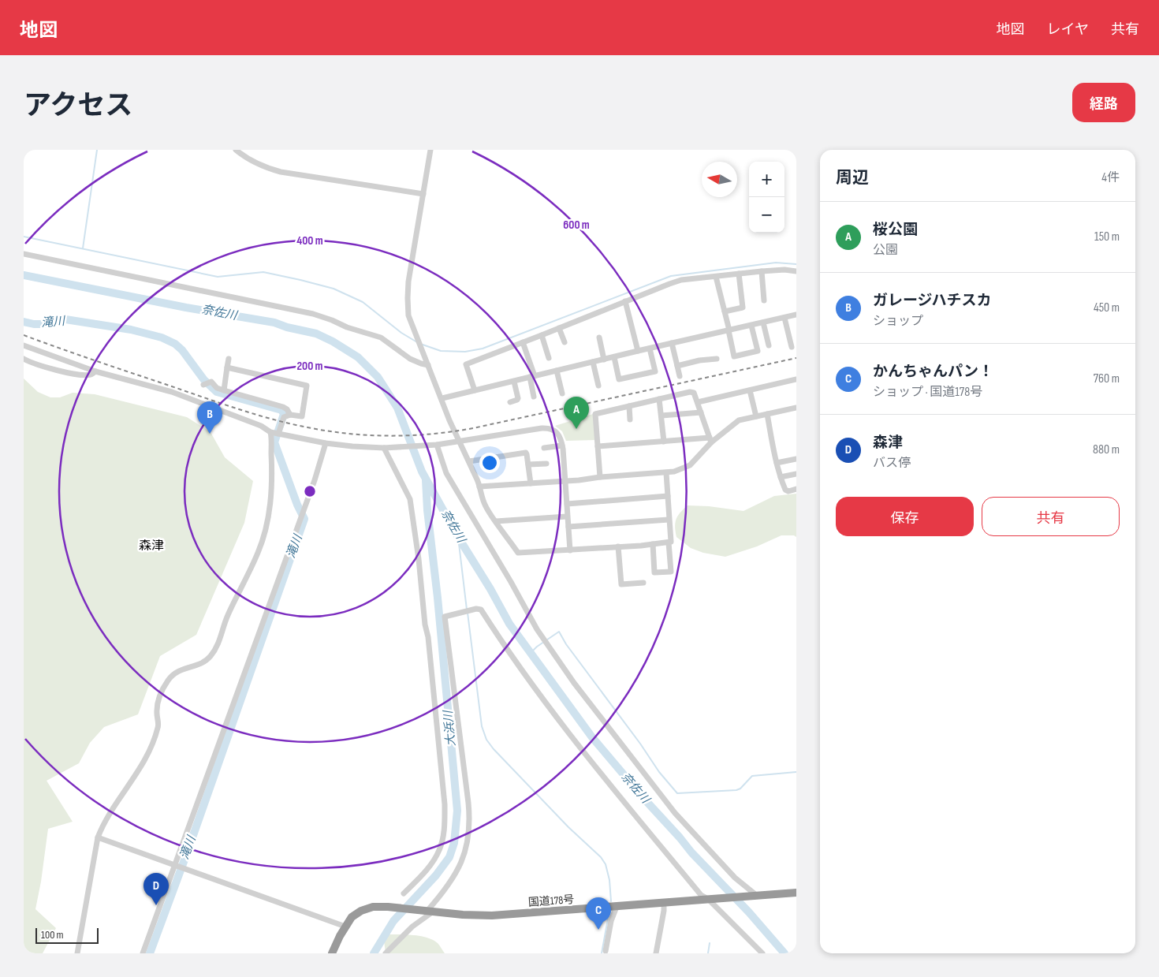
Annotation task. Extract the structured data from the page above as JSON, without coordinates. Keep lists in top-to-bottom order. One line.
{"streets":{"highway":["国道178号"]},"districts":["森津"],"water":["奈佐川","滝川","大浜川"],"scale_bar":"100 m","north":"left","page":{"header":"地図","nav":["地図","レイヤ","共有"],"title":"アクセス","buttons":["経路",["保存","共有"]],"heading":["周辺","4件"],"map_buttons":["+","−"],"list":[{"mark":"A","name":"桜公園","note":"公園","value":"150 m"},{"mark":"B","name":"ガレージハチスカ","note":"ショップ","value":"450 m"},{"mark":"C","name":"かんちゃんパン！","note":"ショップ · 国道178号","value":"760 m"},{"mark":"D","name":"森津","note":"バス停","value":"880 m"}],"pins":["A","B","D","C"],"scale":"100 m"},"rings":["600 m","400 m","200 m"]}
